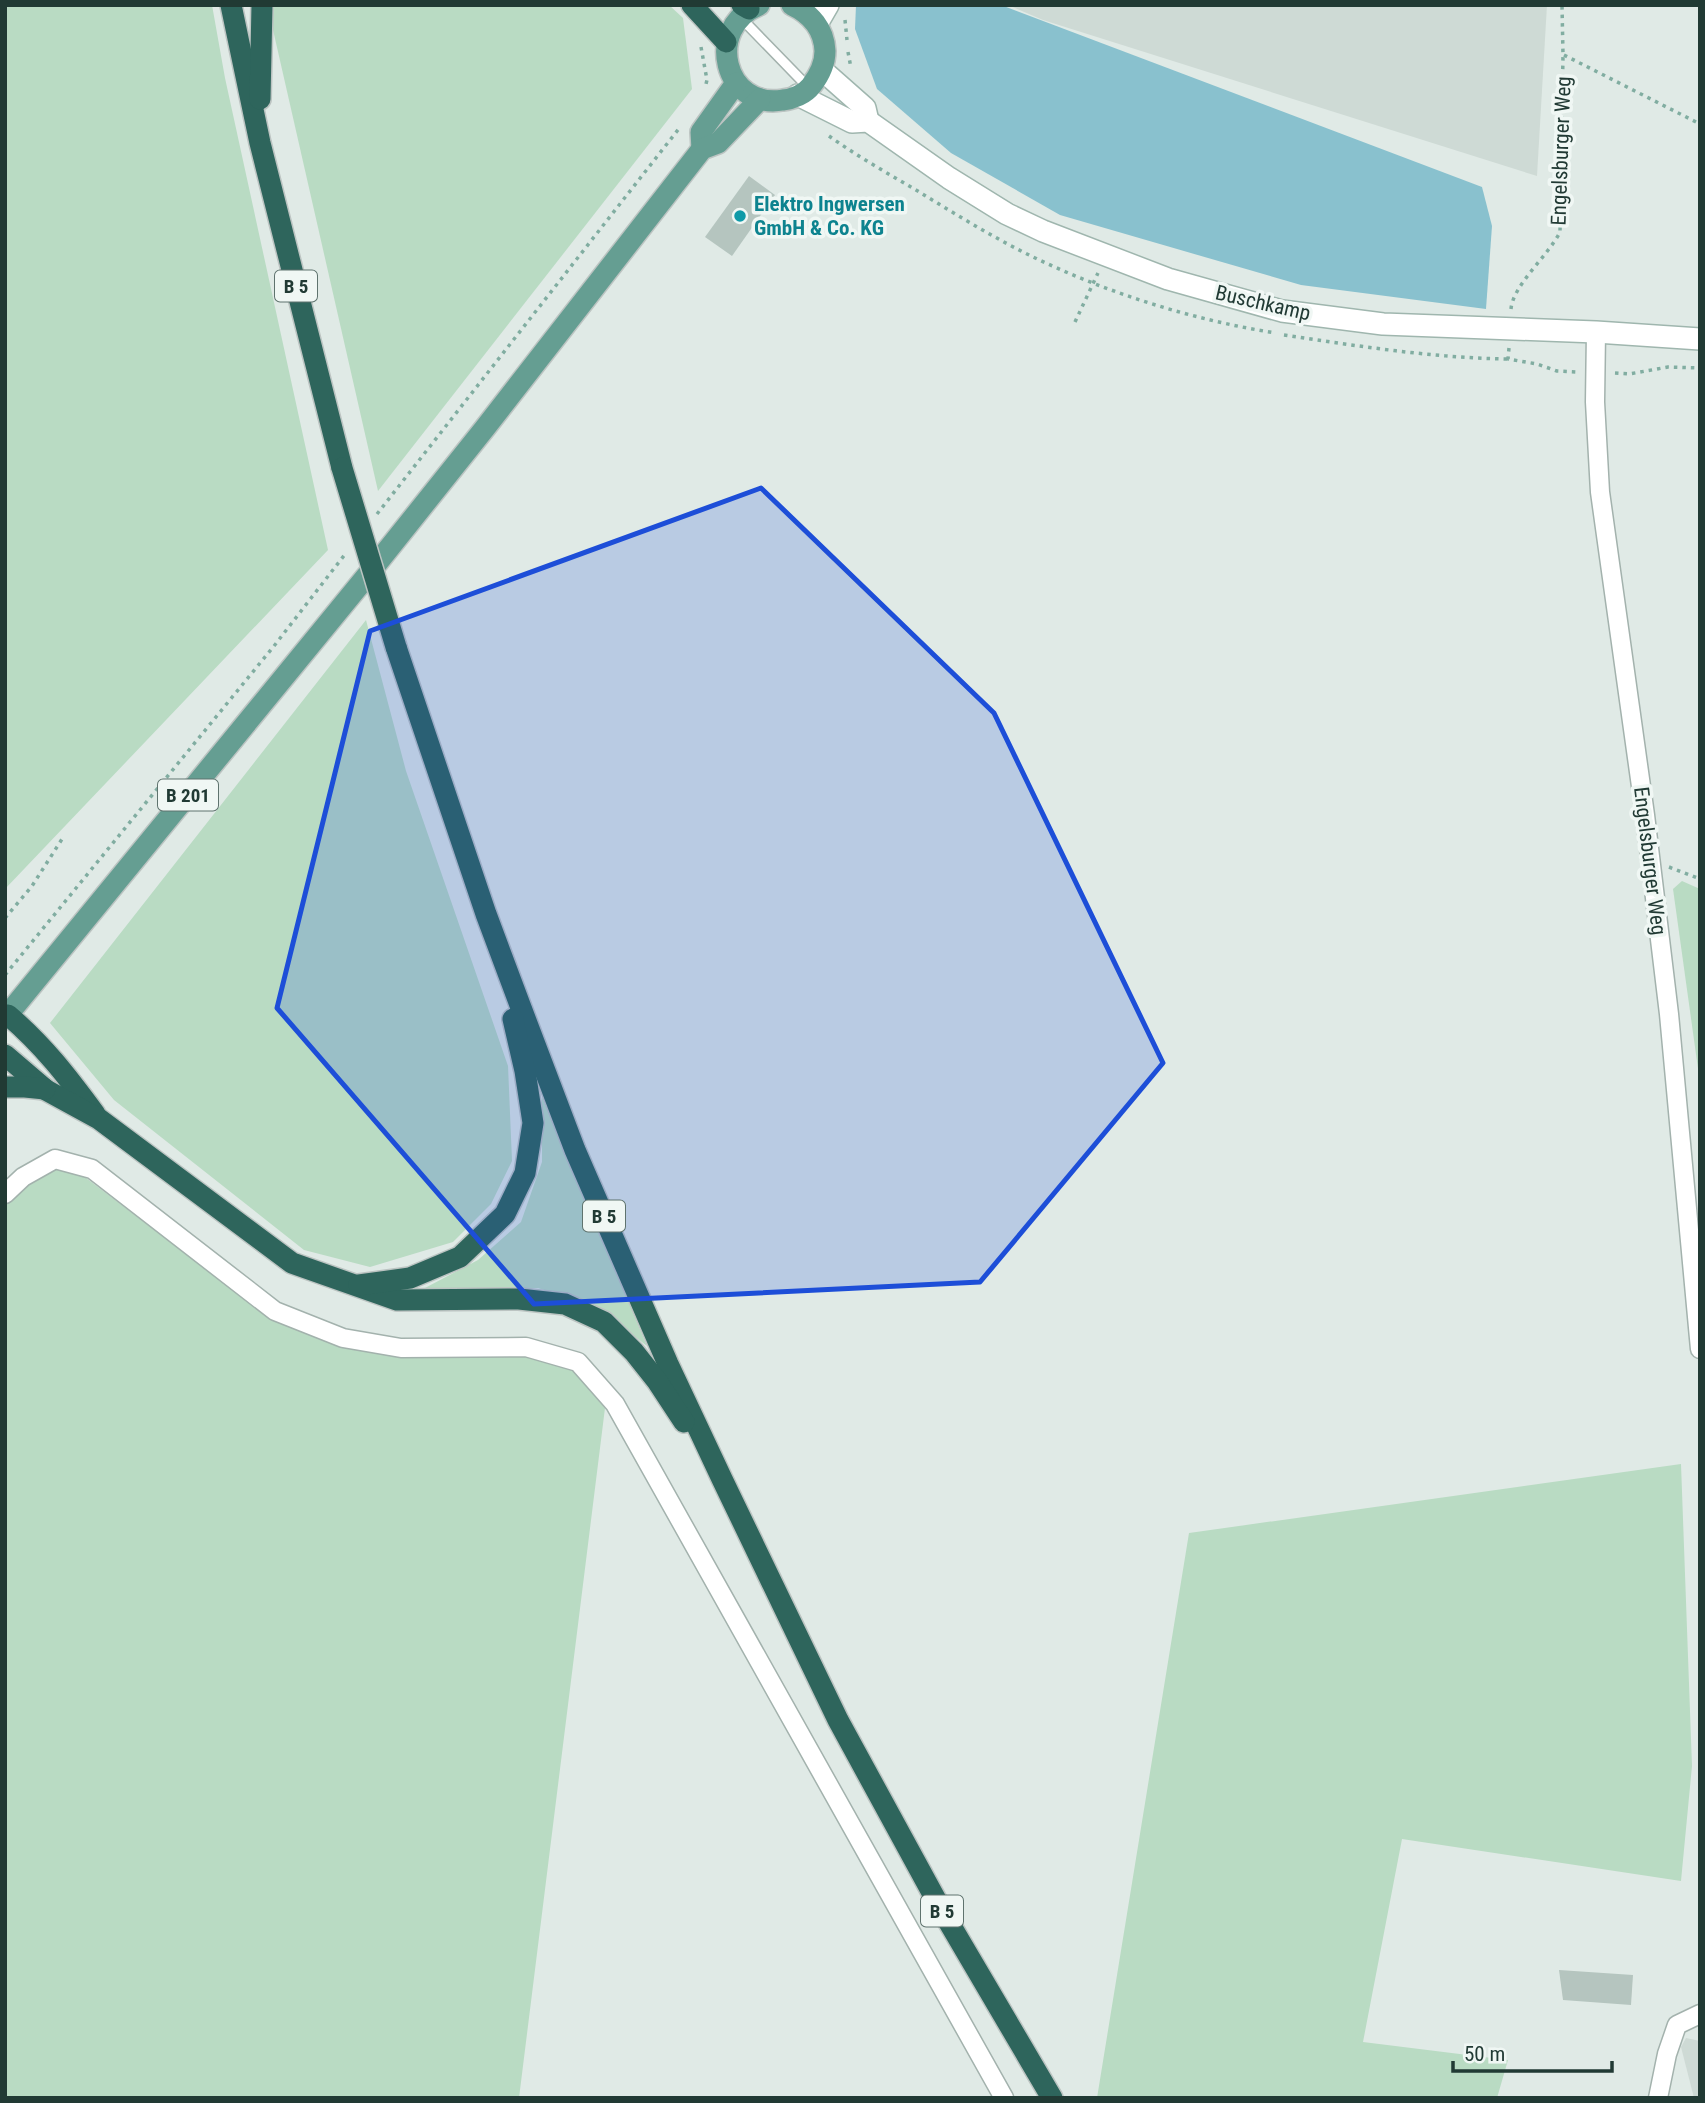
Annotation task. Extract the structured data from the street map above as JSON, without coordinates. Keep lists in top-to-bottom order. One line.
{"streets":{"highway":["B 5"],"main road":["B 201"],"street":["Engelsburger Weg","Buschkamp"]},"crossings":[["Engelsburger Weg","Buschkamp"]],"places":["Elektro Ingwersen GmbH & Co. KG"],"scale_bar":"50 m"}
